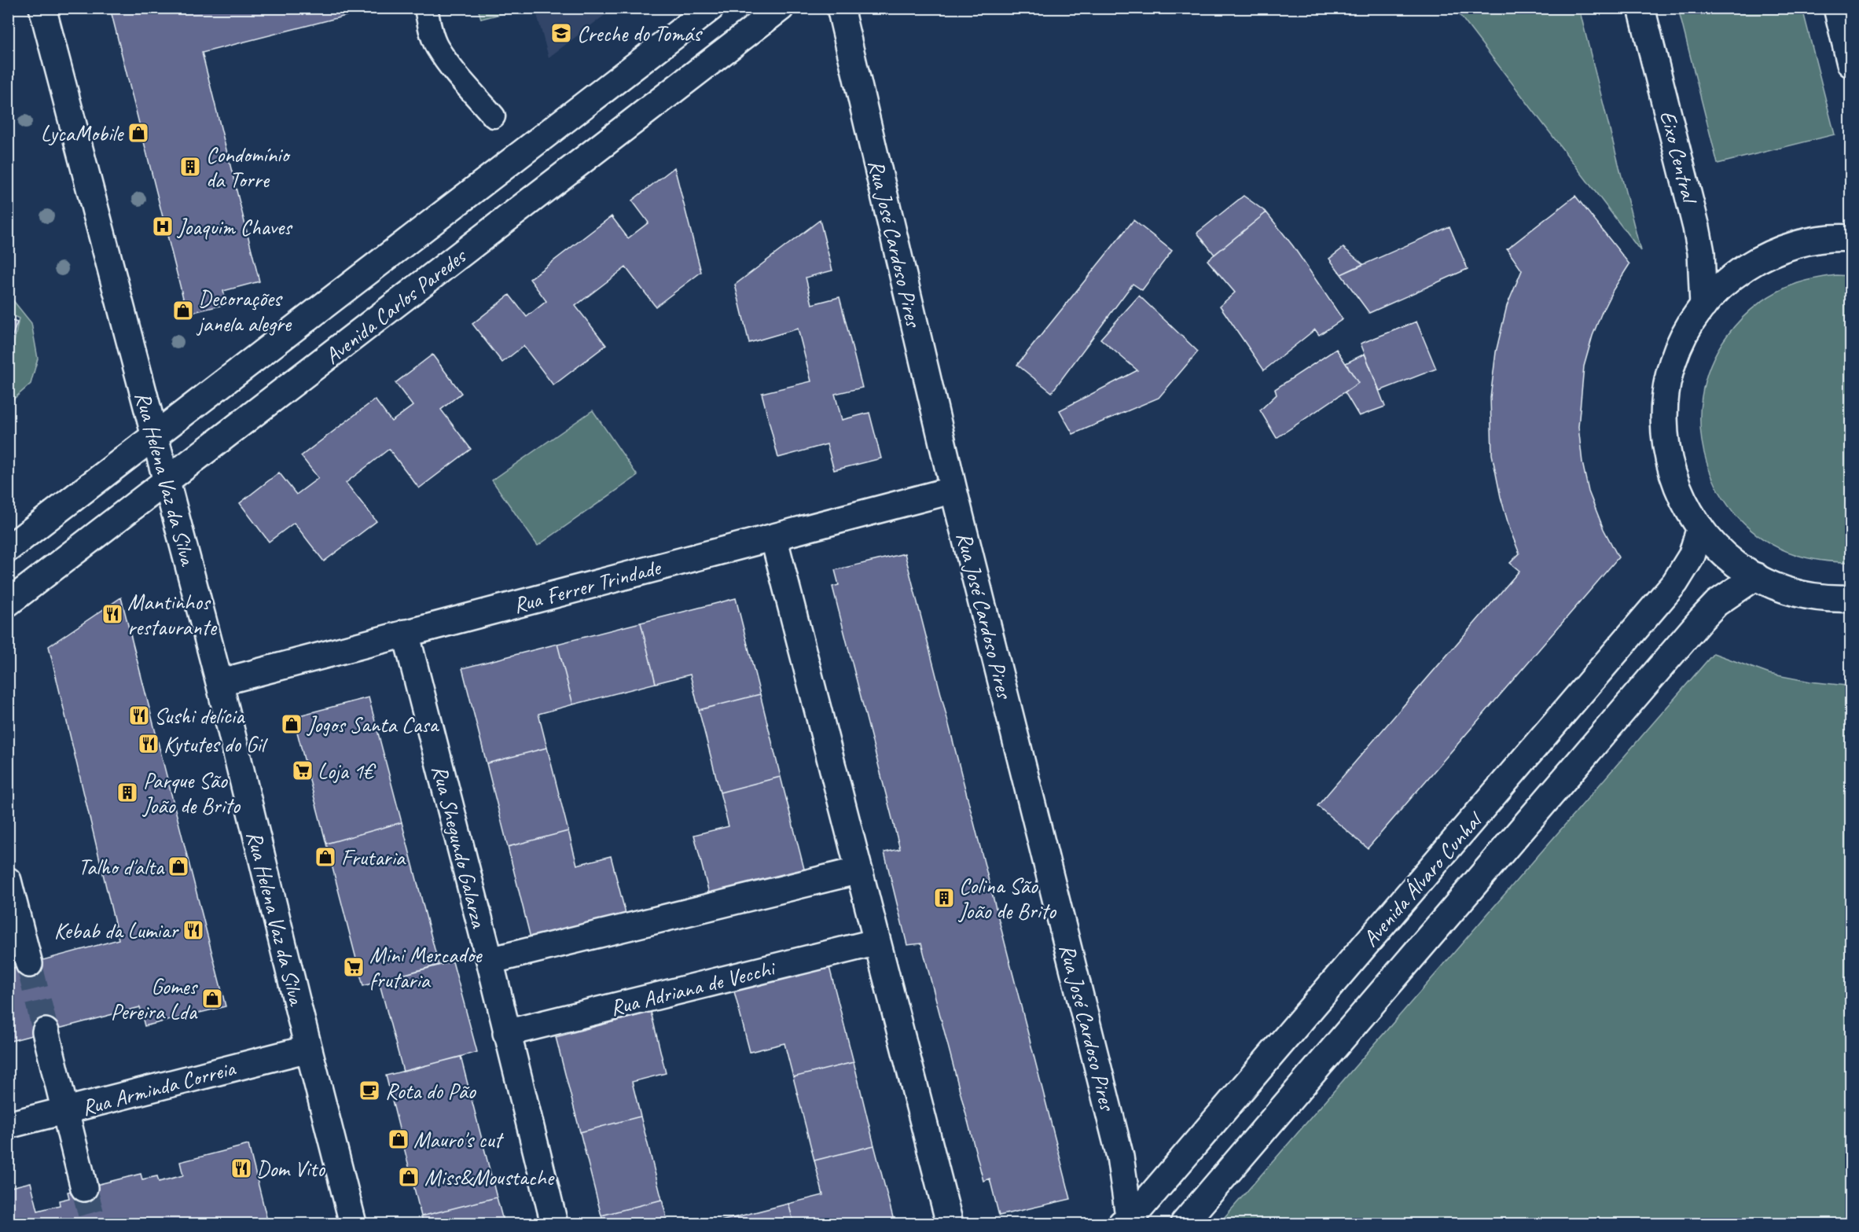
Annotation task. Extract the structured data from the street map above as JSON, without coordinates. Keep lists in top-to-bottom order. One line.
{"streets":{"street":["Eixo Central","Rua José Cardoso Pires","Avenida Carlos Paredes","Rua Helena Vaz da Silva","Rua Ferrer Trindade","Rua Shegundo Galarza","Avenida Álvaro Cunhal","Rua Adriana de Vecchi","Rua Arminda Correia"]},"crossings":[["Rua José Cardoso Pires","Rua Ferrer Trindade"],["Rua José Cardoso Pires","Avenida Álvaro Cunhal"],["Avenida Carlos Paredes","Rua Helena Vaz da Silva"],["Rua Helena Vaz da Silva","Rua Ferrer Trindade"],["Rua Helena Vaz da Silva","Rua Arminda Correia"],["Rua Ferrer Trindade","Rua Shegundo Galarza"],["Rua Shegundo Galarza","Rua Adriana de Vecchi"]],"places":{"school or university":["Creche do Tomás"],"shop":["LycaMobile","Decorações janela alegre","Jogos Santa Casa","Frutaria","Talho d'alta","Gomes Pereira Lda","Mauro's cut","Miss&Moustache"],"building":["Condomínio da Torre","Parque São João de Brito","Colina São João de Brito"],"hospital":["Joaquim Chaves"],"restaurant":["Mantinhos restaurante","Sushi delícia","Kytutes do Gil","Kebab da Lumiar","Dom Vito"],"supermarket":["Loja 1€","Mini Mercadoe frutaria"],"cafe":["Rota do Pão"]}}
